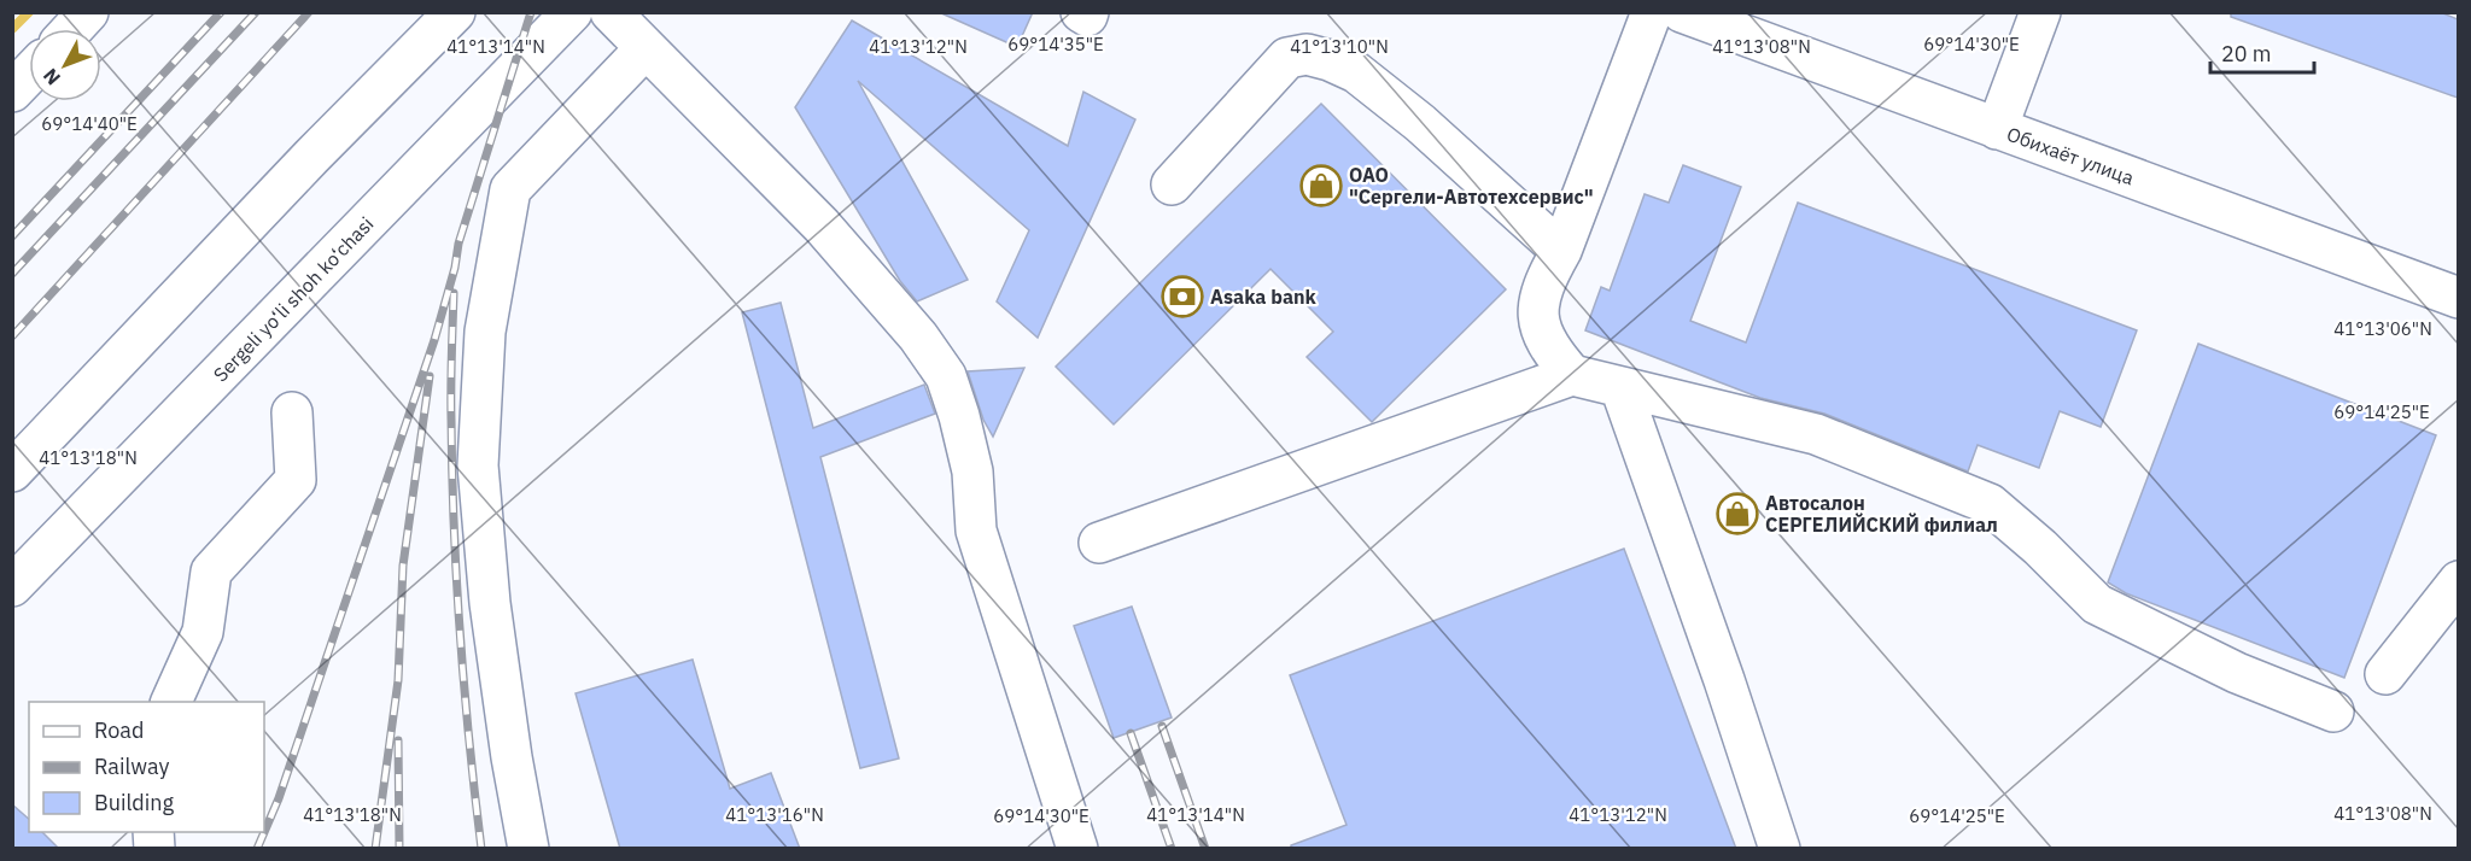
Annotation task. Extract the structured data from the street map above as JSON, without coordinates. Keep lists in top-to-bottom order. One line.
{"streets":{"main road":["Обихаёт улица","Sergeli yo‘li shoh ko‘chasi"]},"places":{"shop":["ОАО \"Сергели-Автотехсервис\"","Автосалон СЕРГЕЛИЙСКИЙ филиал"],"bank":["Asaka bank"]},"legend":["Road","Railway","Building"],"scale_bar":"20 m","north":"bottom left","coordinates":["69°14'35\"E","69°14'30\"E","41°13'14\"N","41°13'12\"N","41°13'10\"N","41°13'08\"N","69°14'40\"E","41°13'06\"N","69°14'25\"E","41°13'18\"N","41°13'16\"N"]}
